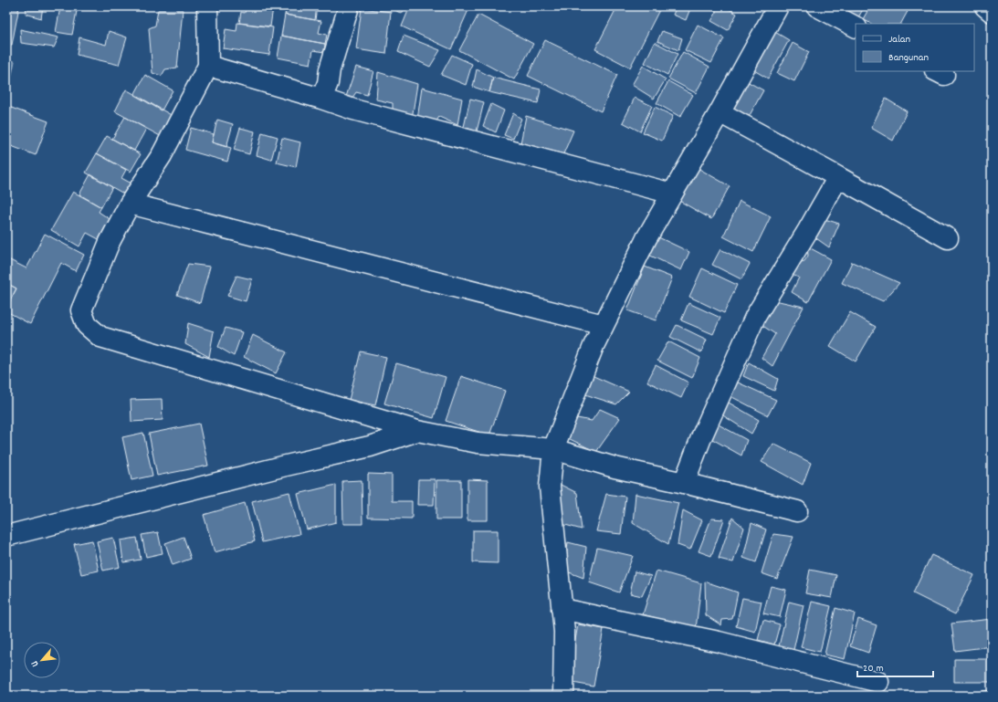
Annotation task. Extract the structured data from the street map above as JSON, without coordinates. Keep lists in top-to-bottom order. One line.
{"legend":["Jalan","Bangunan"],"scale_bar":"20 m","north":"bottom left"}
